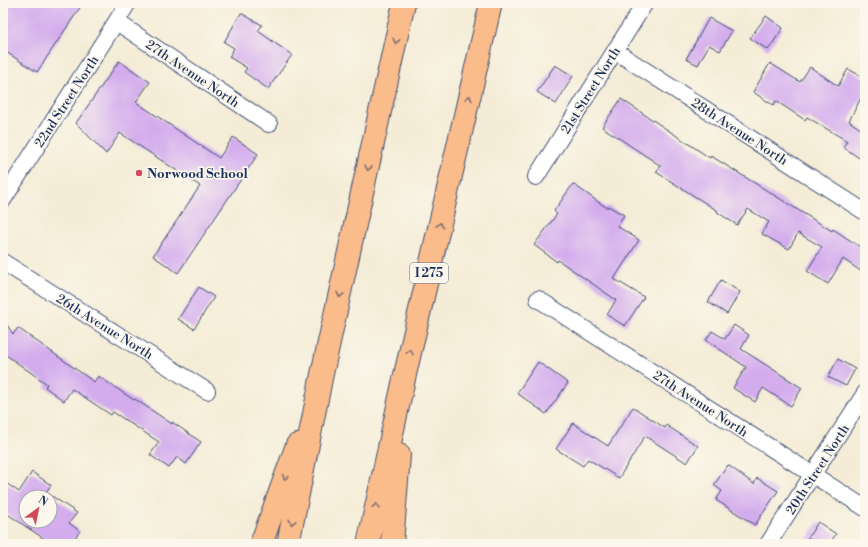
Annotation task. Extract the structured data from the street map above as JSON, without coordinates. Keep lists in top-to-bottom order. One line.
{"streets":{"highway":["I 275"],"street":["27th Avenue North","21st Street North","22nd Street North","28th Avenue North","26th Avenue North","20th Street North"]},"crossings":[["27th Avenue North","22nd Street North"],["27th Avenue North","20th Street North"],["21st Street North","28th Avenue North"]],"places":["Norwood School"],"north":"top right"}
